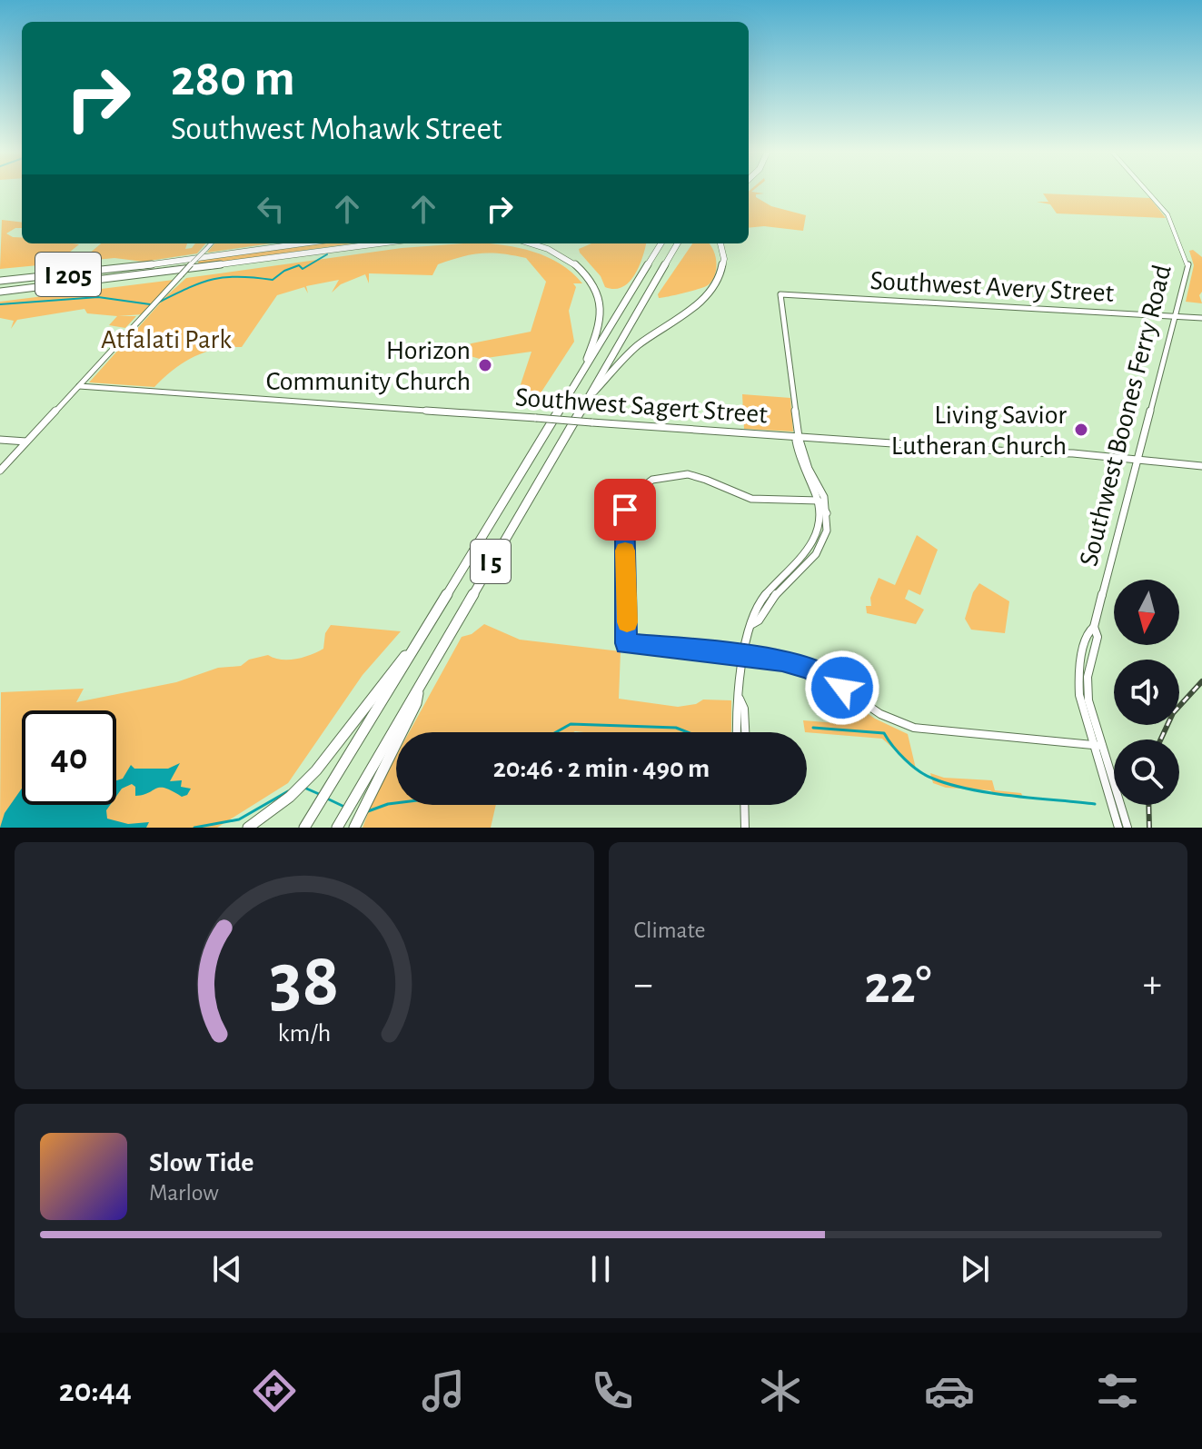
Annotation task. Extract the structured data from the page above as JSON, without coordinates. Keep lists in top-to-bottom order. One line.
{"streets":{"highway":["I 205","I 5"],"main road":["Southwest Avery Street","Southwest Sagert Street","Southwest Boones Ferry Road"]},"crossings":[["Southwest Avery Street","Southwest Sagert Street"],["Southwest Avery Street","Southwest Boones Ferry Road"],["Southwest Sagert Street","Southwest Boones Ferry Road"]],"parks":["Atfalati Park"],"places":["Horizon Community Church","Living Savior Lutheran Church"],"north":"bottom","page":{"turn":["280 m","Southwest Mohawk Street"],"limit":"40","trip":"20:46 · 2 min · 490 m","tile":"Climate","heat":["−","22°","+"],"song":["Slow Tide","Marlow"],"tabs":"20:44","gauge":["38","km/h"]}}
